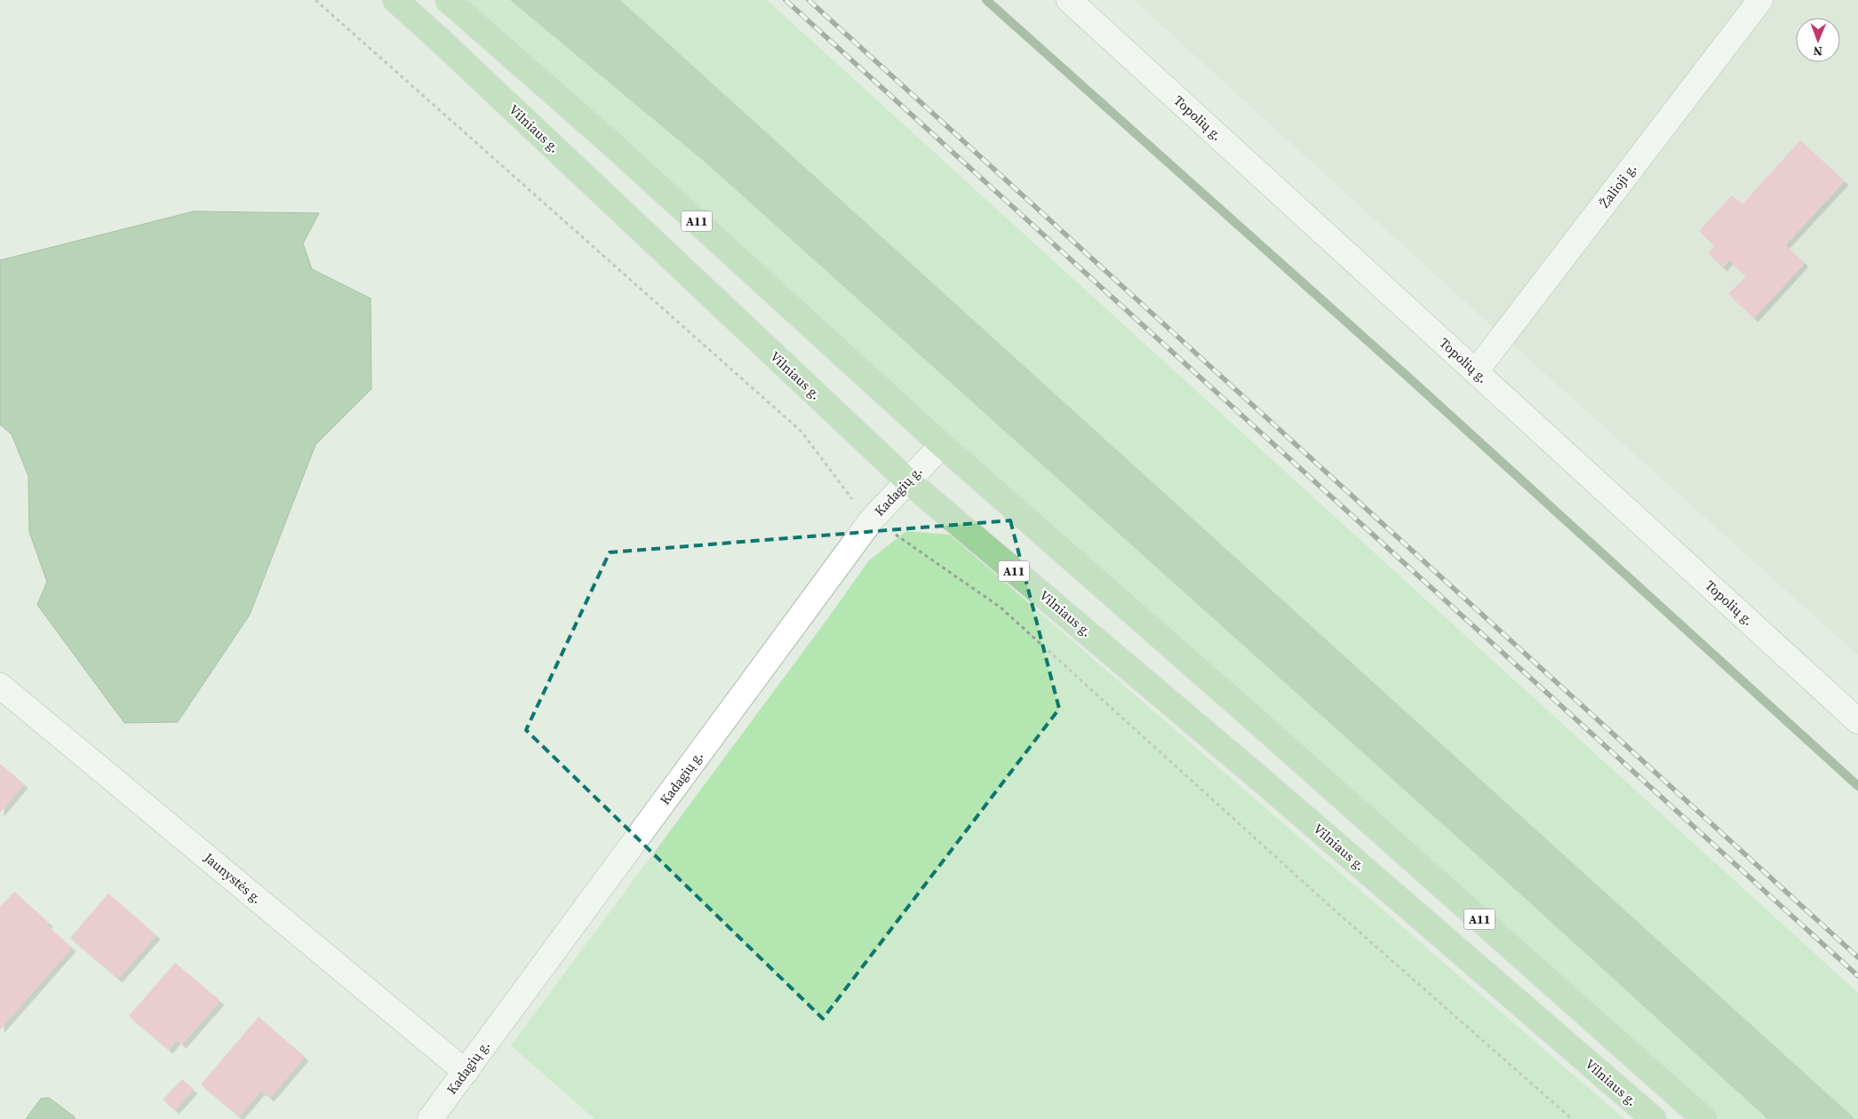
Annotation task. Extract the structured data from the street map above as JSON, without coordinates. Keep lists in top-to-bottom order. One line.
{"streets":{"highway":["Vilniaus g.","A11"],"street":["Topolių g.","Žalioji g.","Kadagių g.","Jaunystės g."]},"crossings":[["Topolių g.","Žalioji g."],["Vilniaus g.","Kadagių g."],["A11","Kadagių g."],["Kadagių g.","Jaunystės g."]],"north":"bottom"}
